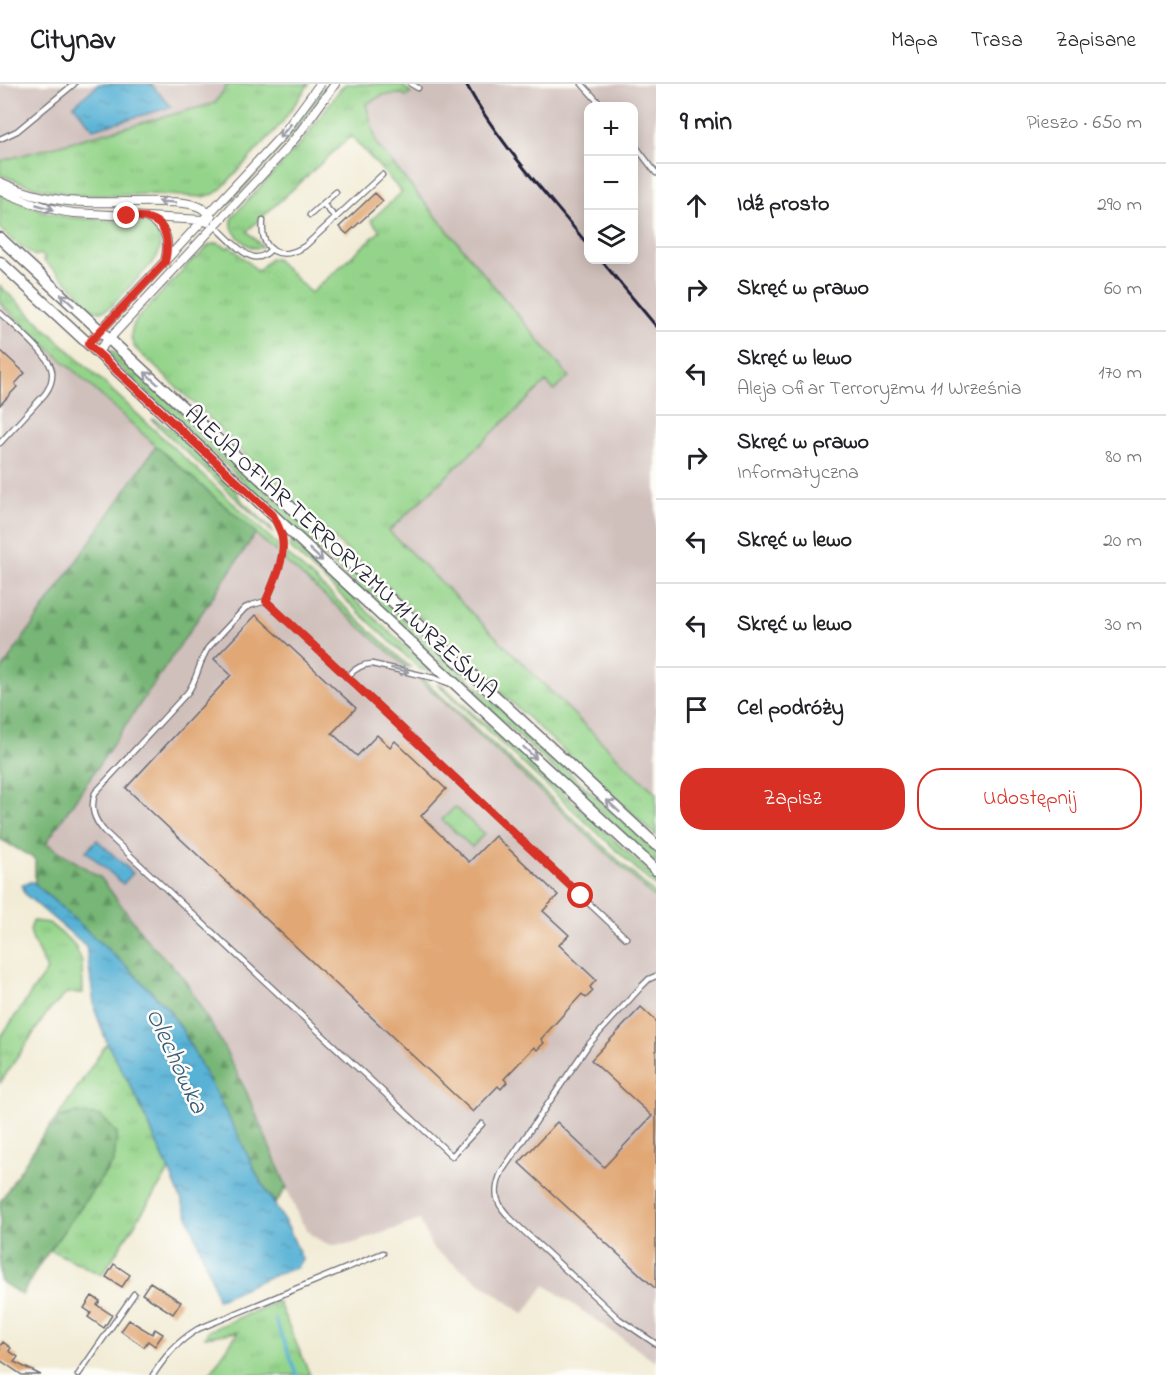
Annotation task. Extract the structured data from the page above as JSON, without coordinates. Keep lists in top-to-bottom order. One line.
{"streets":{"street":["ALEJA OFIAR TERRORYZMU 11 WRZEŚNIA"]},"water":["Olechówka"],"page":{"header":"Citynav","nav":["Mapa","Trasa","Zapisane"],"heading":["9 min","Pieszo · 650 m"],"map_buttons":["+","−"],"list":[["Idź prosto","290 m"],["Skręć w prawo","60 m"],["Skręć w lewo","Aleja Ofiar Terroryzmu 11 Września","170 m"],["Skręć w prawo","Informatyczna","80 m"],["Skręć w lewo","20 m"],["Skręć w lewo","30 m"],"Cel podróży"],"buttons":["Zapisz","Udostępnij"]}}
